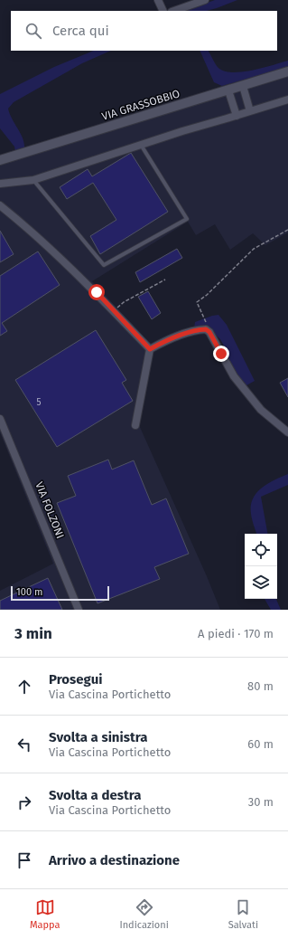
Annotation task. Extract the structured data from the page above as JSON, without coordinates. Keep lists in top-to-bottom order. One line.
{"streets":{"street":["VIA GRASSOBBIO","VIA FOLZONI"]},"house_numbers":["5"],"scale_bar":"100 m","page":{"search":"Cerca qui","scale":"100 m","heading":["3 min","A piedi · 170 m"],"list":[["Prosegui","Via Cascina Portichetto","80 m"],["Svolta a sinistra","Via Cascina Portichetto","60 m"],["Svolta a destra","Via Cascina Portichetto","30 m"],"Arrivo a destinazione"],"nav":["Mappa","Indicazioni","Salvati"]}}
